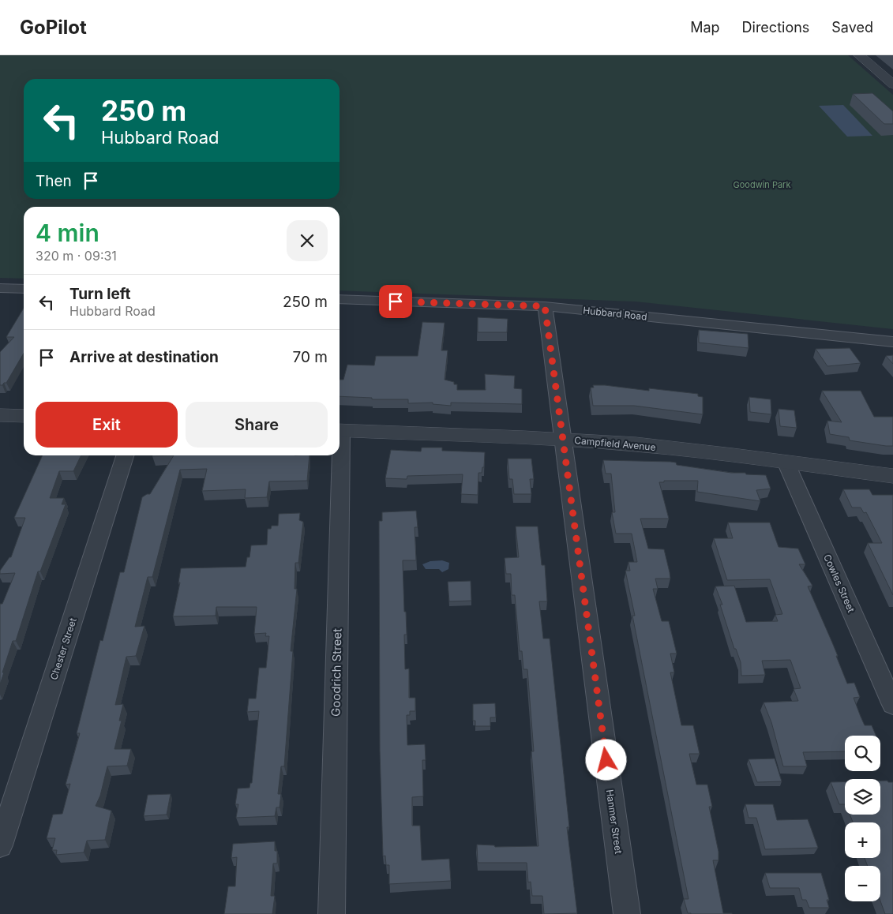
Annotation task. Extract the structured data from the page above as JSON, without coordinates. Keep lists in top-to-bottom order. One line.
{"streets":{"street":["Hubbard Road","Campfield Avenue","Cowles Street","Chester Street","Goodrich Street","Hanmer Street"]},"crossings":[["Hubbard Road","Hanmer Street"],["Campfield Avenue","Cowles Street"],["Campfield Avenue","Hanmer Street"]],"parks":["Goodwin Park"],"page":{"header":"GoPilot","nav":["Map","Directions","Saved"],"turn":["250 m","Hubbard Road"],"then":"Then","heading":["4 min","320 m · 09:31"],"list":[{"name":"Turn left","note":"Hubbard Road","value":"250 m"},{"name":"Arrive at destination","value":"70 m"}],"buttons":["Exit","Share"],"map_buttons":["+","−"]}}
